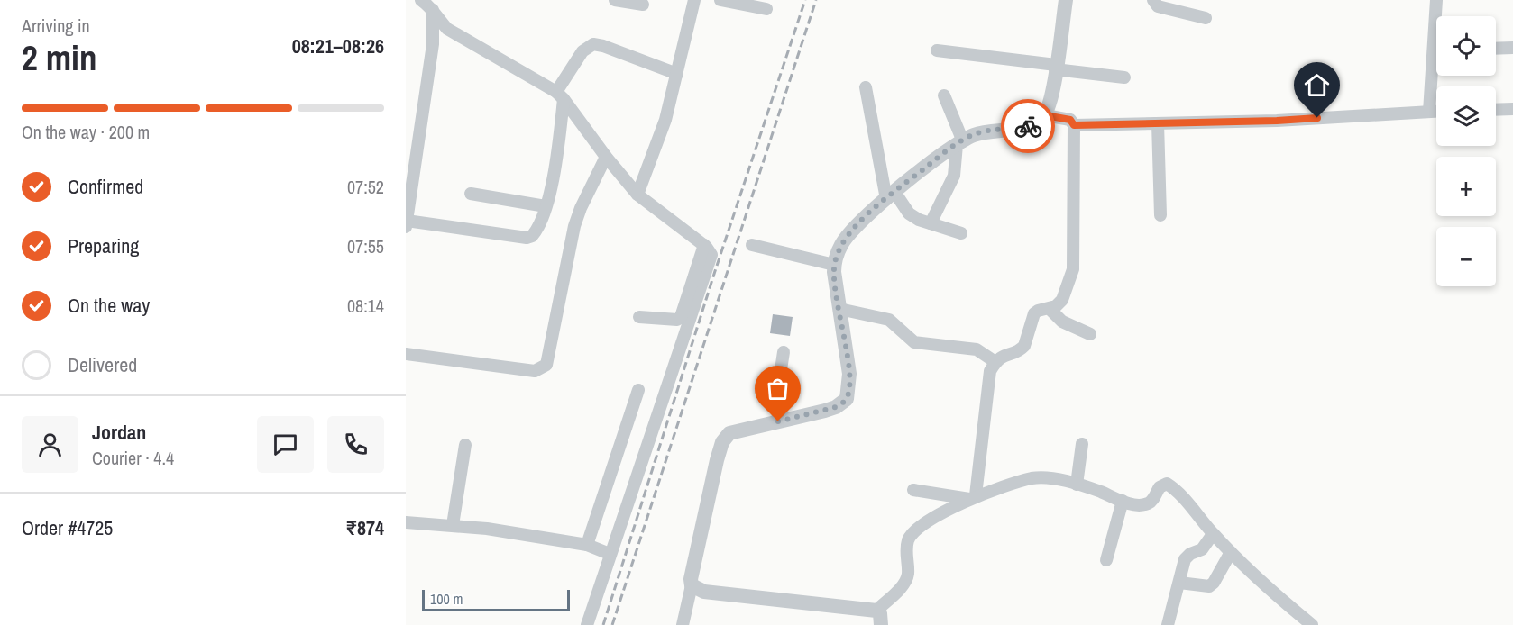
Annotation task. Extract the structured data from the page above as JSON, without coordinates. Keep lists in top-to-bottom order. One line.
{"scale_bar":"100 m","page":{"heading":["2 min","Arriving in","08:21–08:26"],"panel":["Jordan","Courier · 4.4","Order #4725","₹874"],"map_buttons":["+","−"],"bar":"On the way · 200 m","list":[["Confirmed","07:52"],["Preparing","07:55"],["On the way","08:14"],"Delivered"],"scale":"100 m"}}
